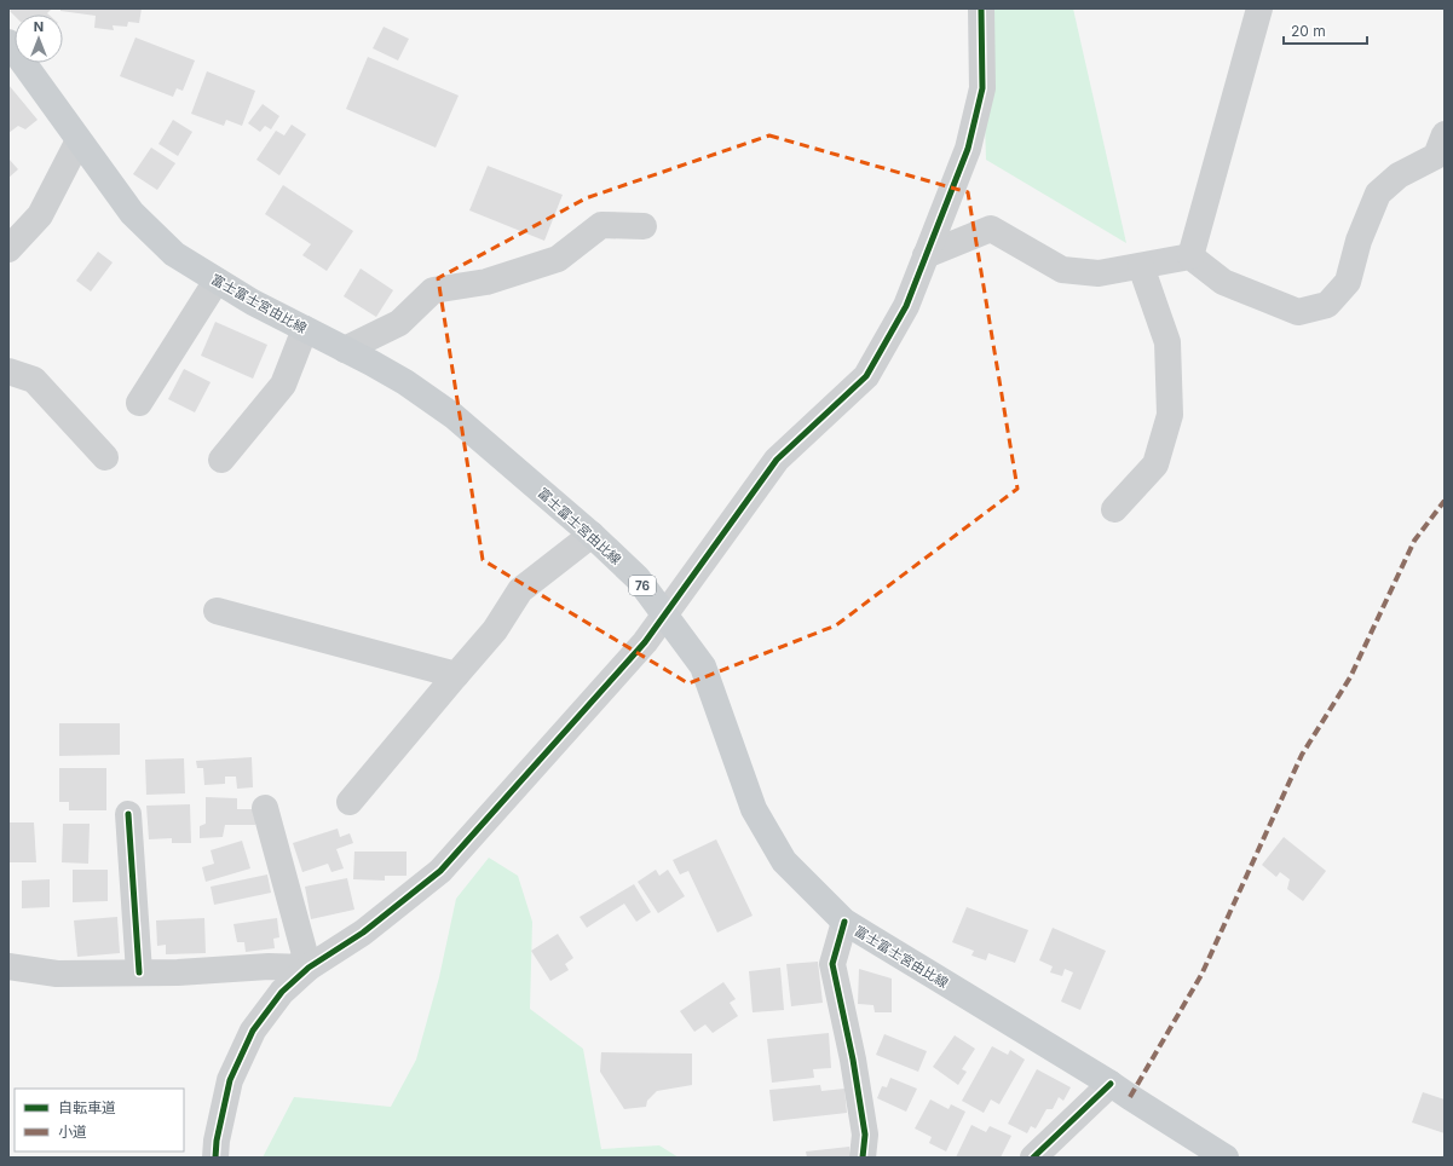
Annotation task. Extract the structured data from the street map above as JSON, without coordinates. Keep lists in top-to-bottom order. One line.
{"streets":{"main road":["富士富士宮由比線","76"]},"legend":["自転車道","小道"],"scale_bar":"20 m","north":"top"}
